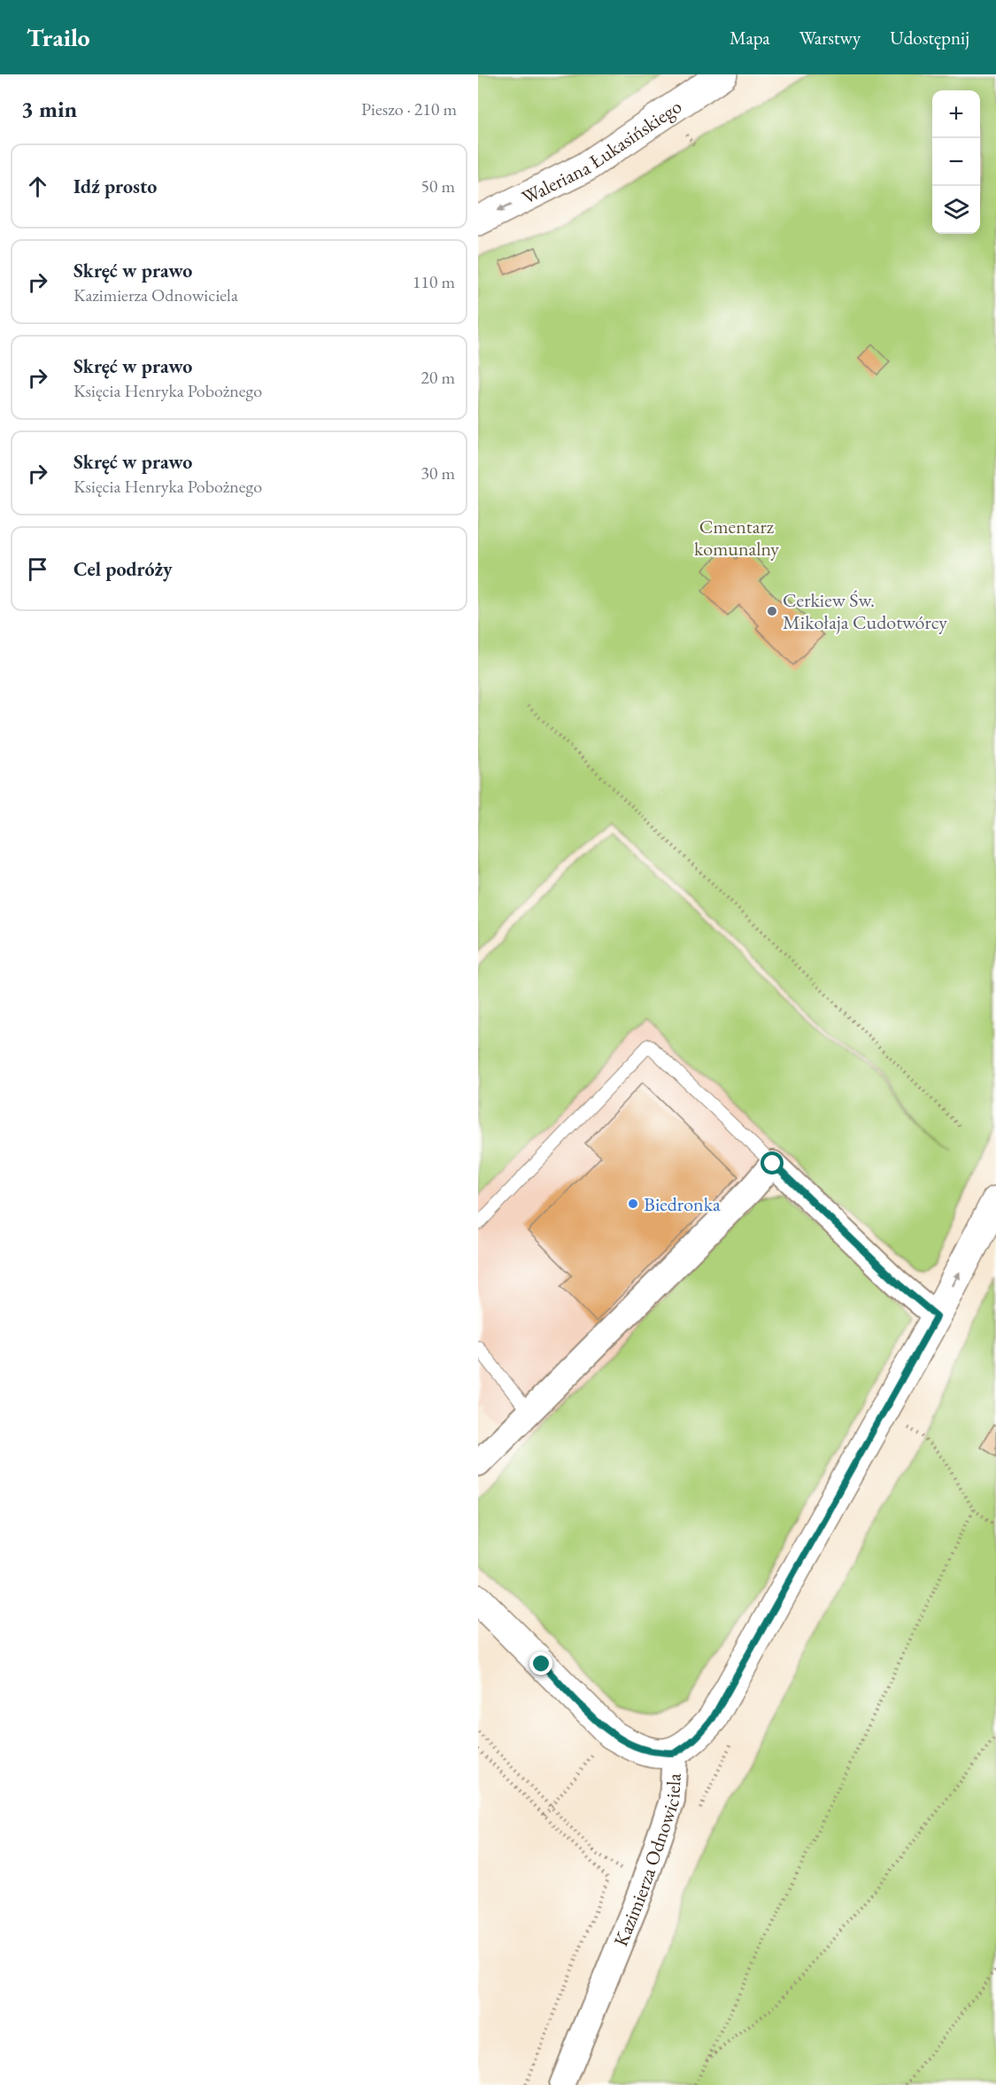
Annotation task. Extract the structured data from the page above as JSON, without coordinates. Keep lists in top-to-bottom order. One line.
{"streets":{"street":["Waleriana Łukasińskiego","Kazimierza Odnowiciela"]},"one_way":["Waleriana Łukasińskiego"],"parks":["Cmentarz komunalny"],"places":["Cerkiew Św. Mikołaja Cudotwórcy","Biedronka"],"page":{"header":"Trailo","nav":["Mapa","Warstwy","Udostępnij"],"heading":["3 min","Pieszo · 210 m"],"map_buttons":["+","−"],"list":[["Idź prosto","50 m"],["Skręć w prawo","Kazimierza Odnowiciela","110 m"],["Skręć w prawo","Księcia Henryka Pobożnego","20 m"],["Skręć w prawo","Księcia Henryka Pobożnego","30 m"],"Cel podróży"]}}
